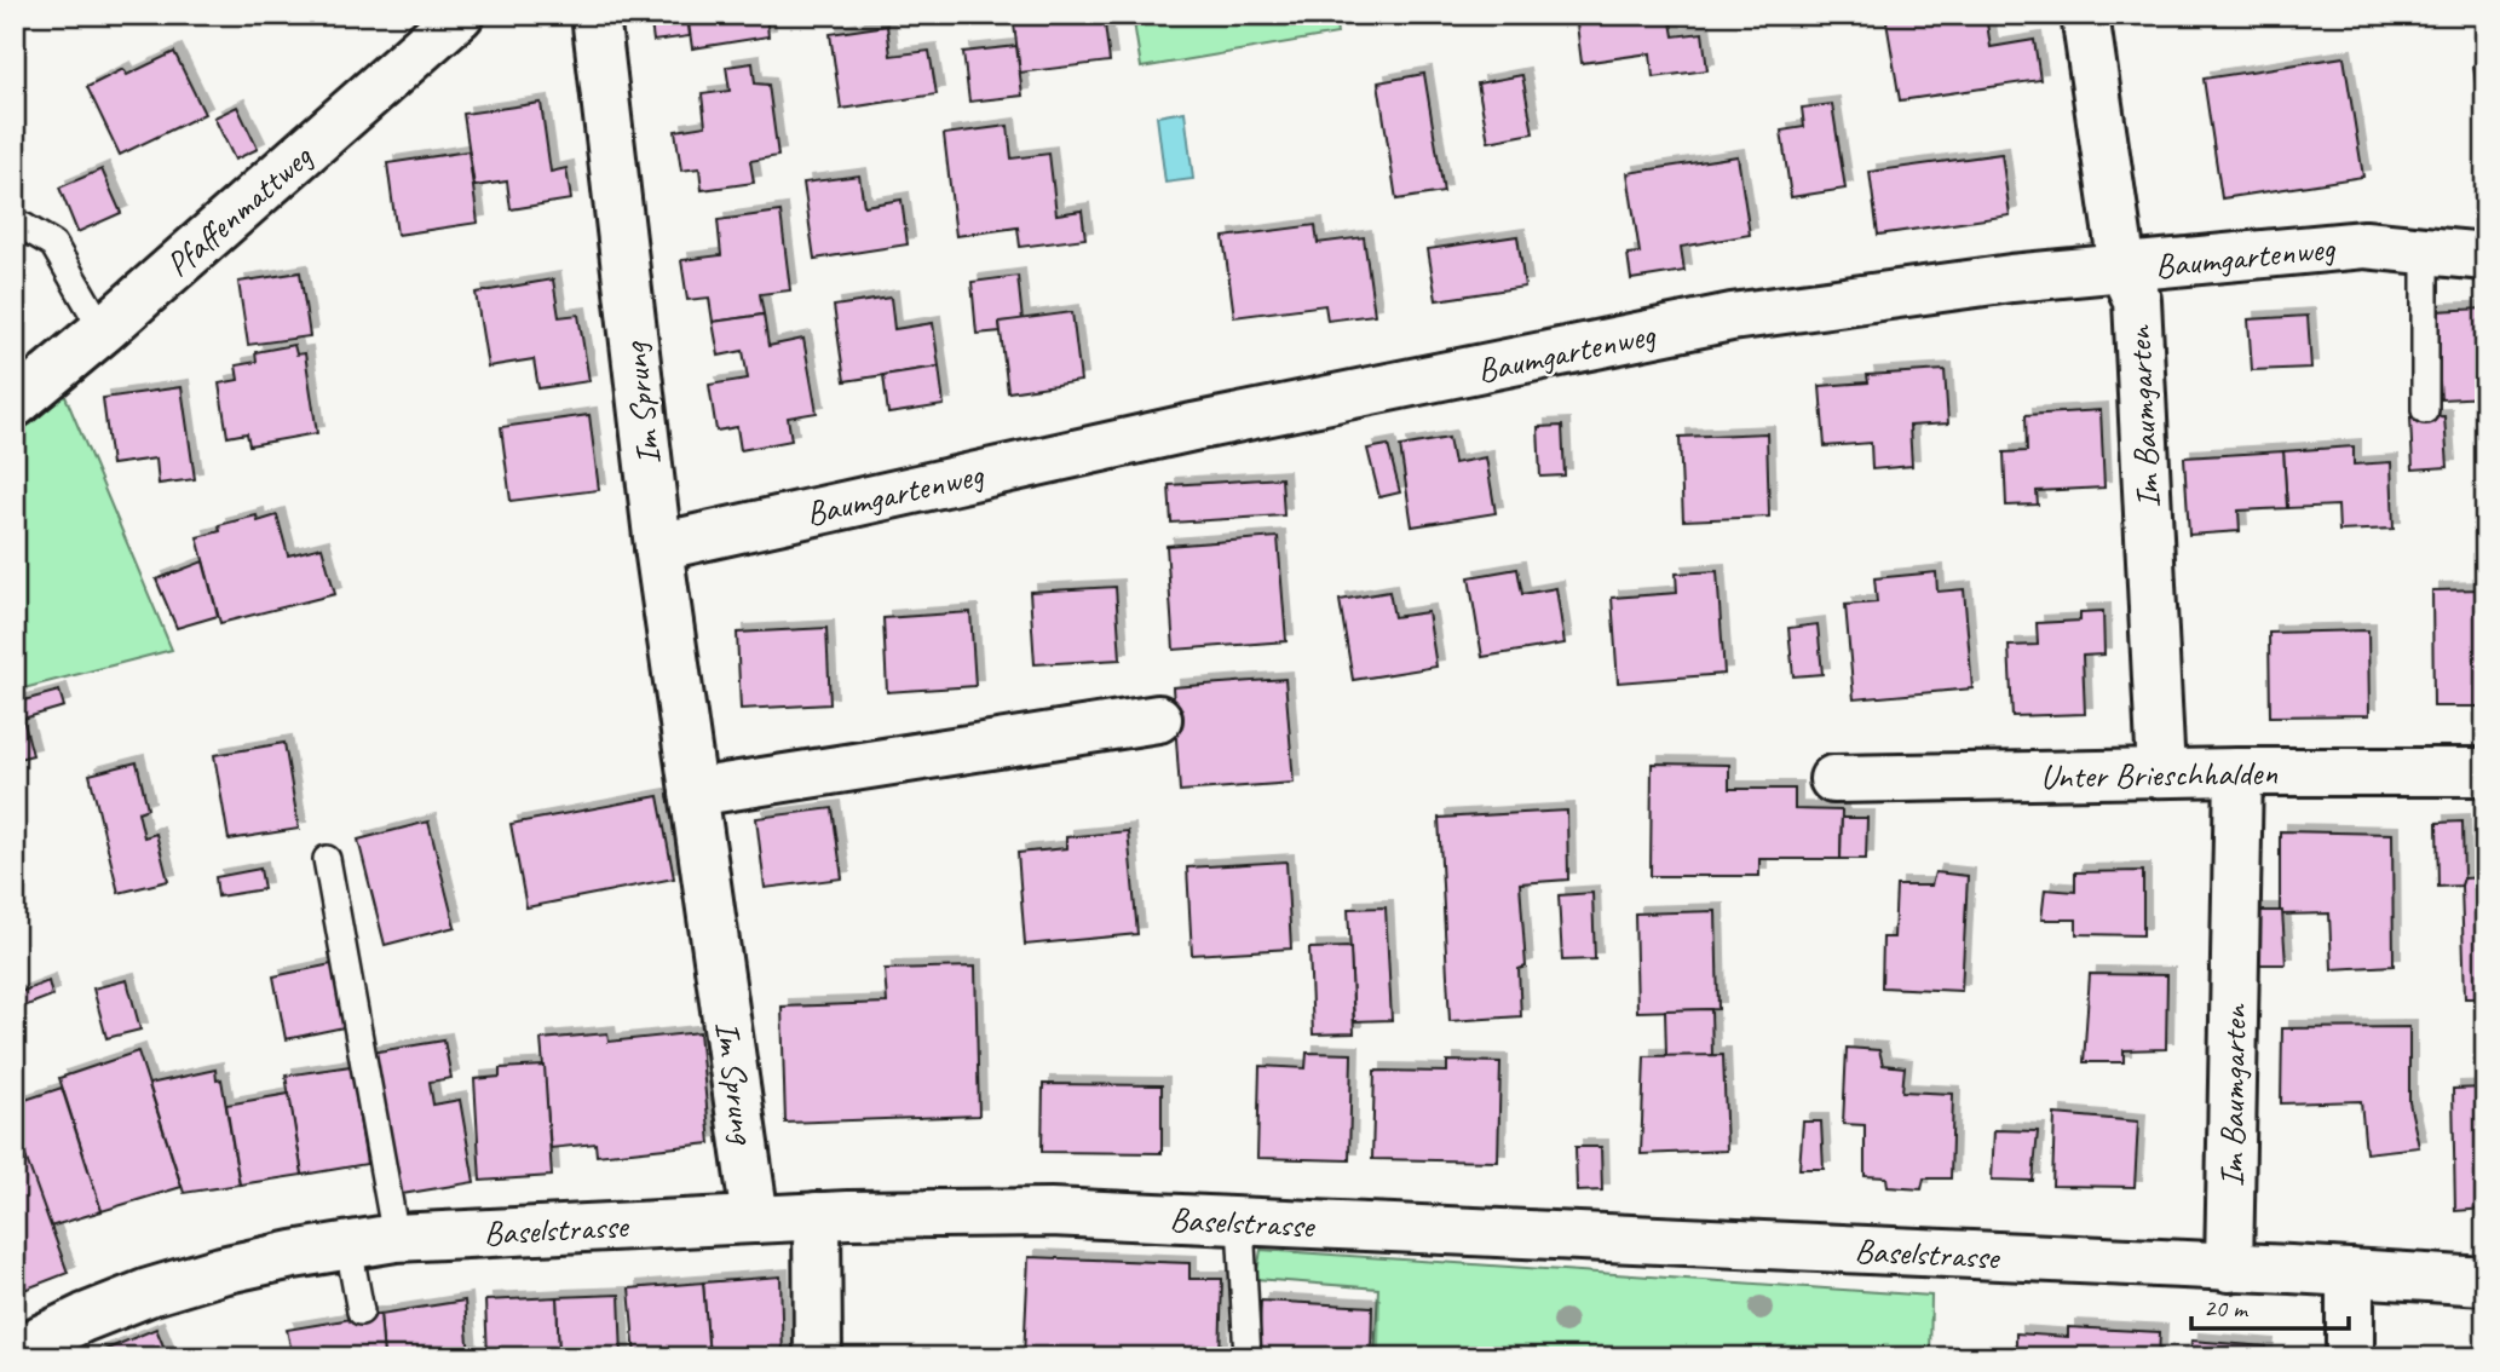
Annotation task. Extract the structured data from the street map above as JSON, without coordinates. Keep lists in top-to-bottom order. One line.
{"streets":{"street":["Pfaffenmattweg","Baumgartenweg","Im Sprung","Im Baumgarten","Unter Brieschhalden","Baselstrasse"]},"crossings":[["Baumgartenweg","Im Sprung"],["Baumgartenweg","Im Baumgarten"],["Im Sprung","Baselstrasse"],["Im Baumgarten","Unter Brieschhalden"],["Im Baumgarten","Baselstrasse"]],"scale_bar":"20 m"}
